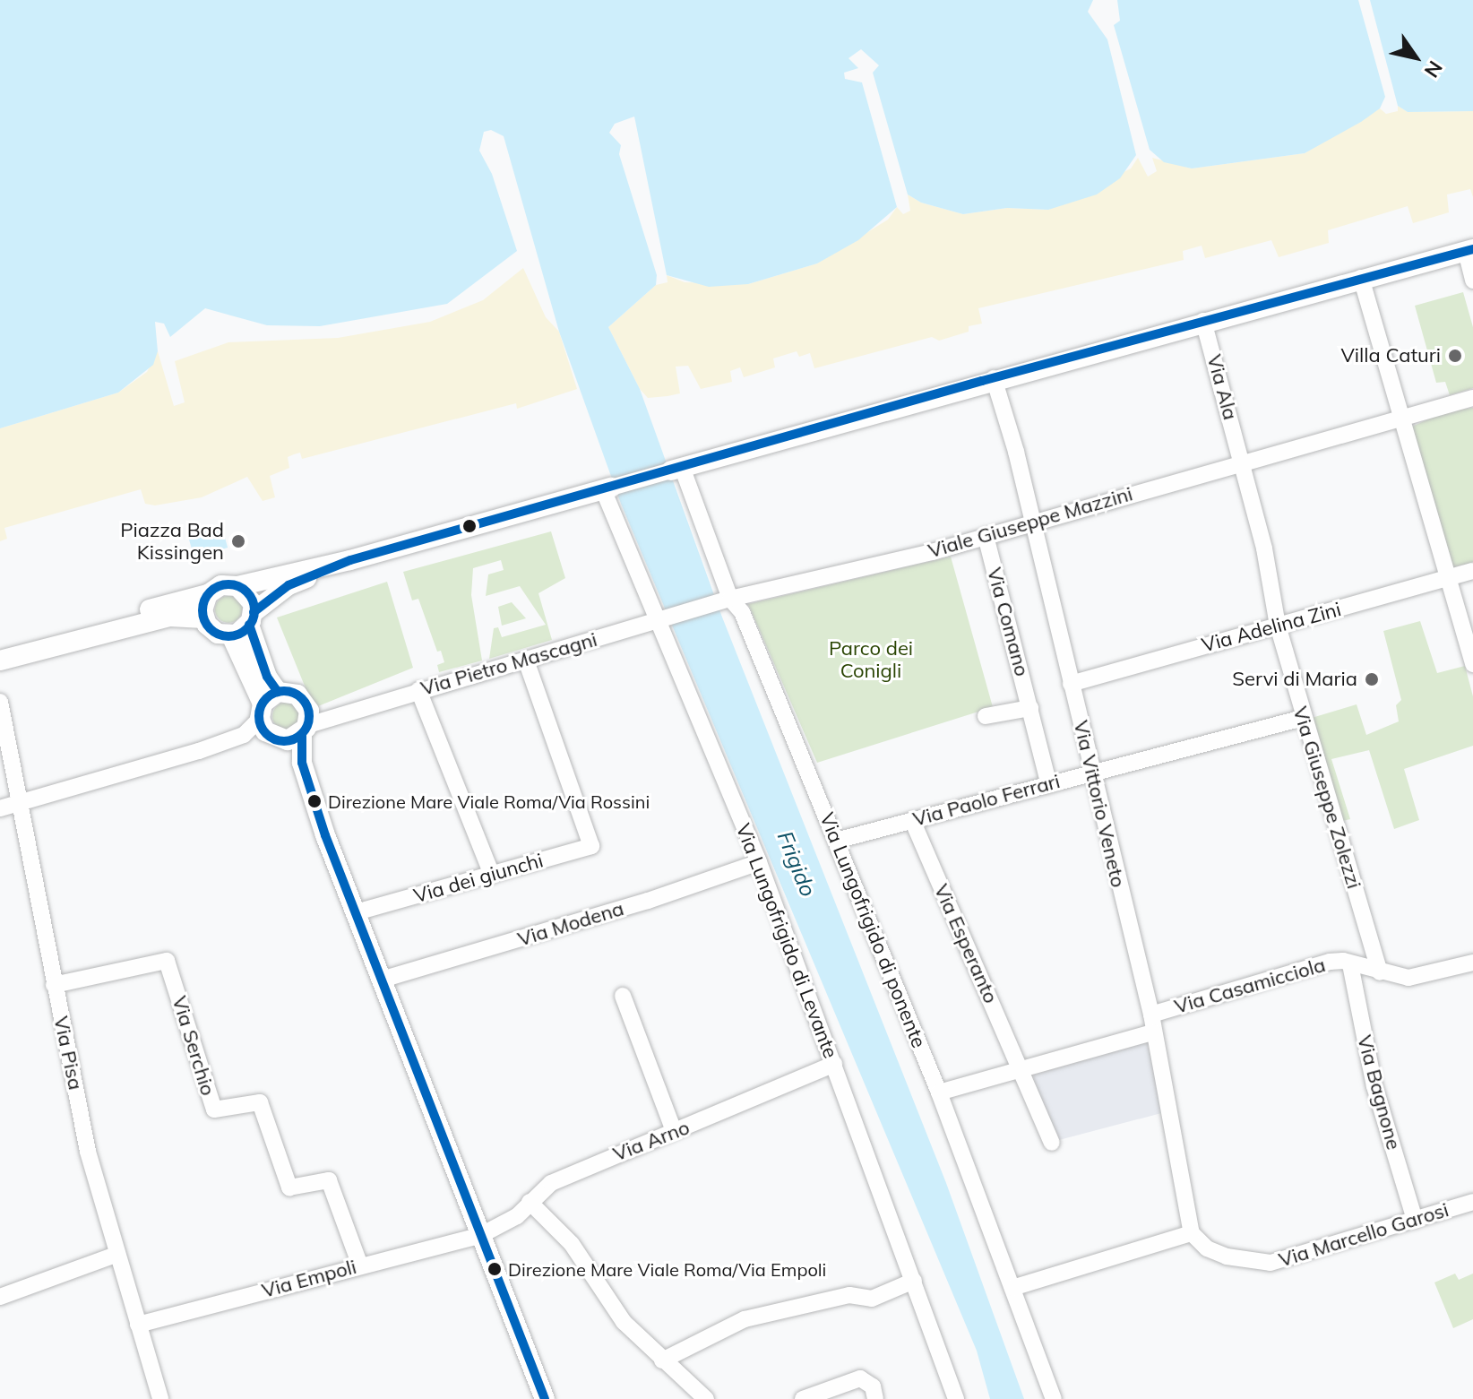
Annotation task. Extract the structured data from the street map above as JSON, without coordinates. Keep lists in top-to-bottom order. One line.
{"streets":{"street":["Via Ala","Viale Giuseppe Mazzini","Via Comano","Via Adelina Zini","Via Pietro Mascagni","Via Giuseppe Zolezzi","Via Paolo Ferrari","Via Vittorio Veneto","Via dei giunchi","Via Modena","Via Lungofrigido di ponente","Via Lungofrigido di Levante","Via Esperanto","Via Casamicciola","Via Serchio","Via Pisa","Via Bagnone","Via Arno","Via Marcello Garosi","Via Empoli"]},"crossings":[["Via Ala","Viale Giuseppe Mazzini"],["Via Ala","Via Giuseppe Zolezzi"],["Viale Giuseppe Mazzini","Via Comano"],["Viale Giuseppe Mazzini","Via Pietro Mascagni"],["Viale Giuseppe Mazzini","Via Giuseppe Zolezzi"],["Viale Giuseppe Mazzini","Via Vittorio Veneto"],["Viale Giuseppe Mazzini","Via Lungofrigido di ponente"],["Viale Giuseppe Mazzini","Via Lungofrigido di Levante"],["Via Comano","Via Paolo Ferrari"],["Via Adelina Zini","Via Giuseppe Zolezzi"],["Via Adelina Zini","Via Vittorio Veneto"],["Via Pietro Mascagni","Via dei giunchi"],["Via Pietro Mascagni","Via Lungofrigido di Levante"],["Via Giuseppe Zolezzi","Via Paolo Ferrari"],["Via Giuseppe Zolezzi","Via Casamicciola"],["Via Paolo Ferrari","Via Vittorio Veneto"],["Via Paolo Ferrari","Via Lungofrigido di ponente"],["Via Paolo Ferrari","Via Esperanto"],["Via Vittorio Veneto","Via Casamicciola"],["Via Vittorio Veneto","Via Marcello Garosi"],["Via Modena","Via Lungofrigido di Levante"],["Via Lungofrigido di ponente","Via Casamicciola"],["Via Lungofrigido di Levante","Via Arno"],["Via Esperanto","Via Casamicciola"],["Via Casamicciola","Via Bagnone"],["Via Serchio","Via Pisa"],["Via Serchio","Via Empoli"],["Via Pisa","Via Empoli"],["Via Bagnone","Via Marcello Garosi"],["Via Arno","Via Empoli"]],"water":["Frigido"],"parks":["Parco dei Conigli"],"places":["Villa Caturi","Piazza Bad Kissingen","Servi di Maria","Direzione Mare Viale Roma/Via Rossini","Direzione Mare Viale Roma/Via Empoli"],"north":"bottom right"}
